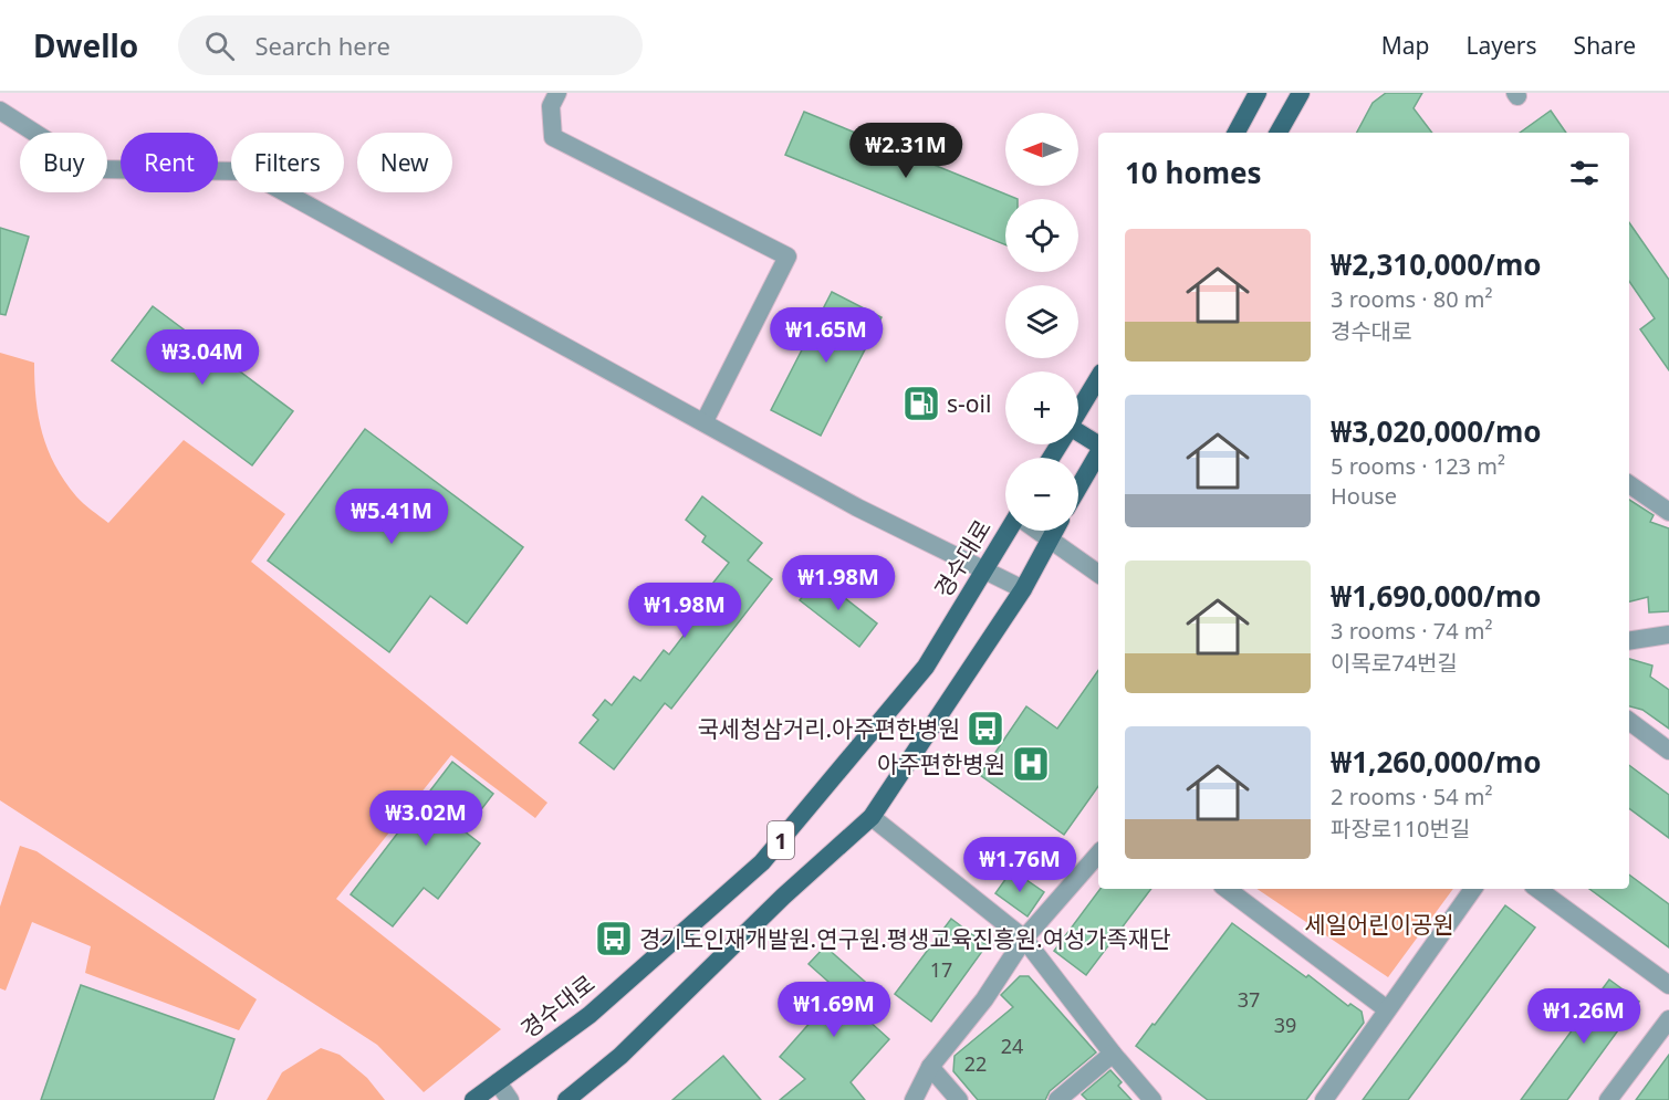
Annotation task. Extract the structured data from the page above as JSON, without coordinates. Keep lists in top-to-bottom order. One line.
{"streets":{"main road":["경수대로","1"]},"parks":["세일어린이공원"],"places":{"fuel station":["s-oil"],"bus stop":["국세청삼거리.아주편한병원","경기도인재개발원.연구원.평생교육진흥원.여성가족재단"],"hospital":["아주편한병원"]},"house_numbers":["17","37","39","24","22"],"north":"left","page":{"header":"Dwello","search":"Search here","nav":["Map","Layers","Share"],"map_buttons":["+","−"],"price":["₩2.31M","₩1.65M","₩3.04M","₩5.41M","₩1.98M","₩1.98M","₩3.02M","₩1.76M","₩1.69M","₩1.26M"],"chip":["Buy","Rent","Filters","New"],"heading":"10 homes","list":[{"name":"₩2,310,000/mo","note":"3 rooms · 80 m² · 경수대로"},{"name":"₩3,020,000/mo","note":"5 rooms · 123 m² · House"},{"name":"₩1,690,000/mo","note":"3 rooms · 74 m² · 이목로74번길"},{"name":"₩1,260,000/mo","note":"2 rooms · 54 m² · 파장로110번길"}]}}
